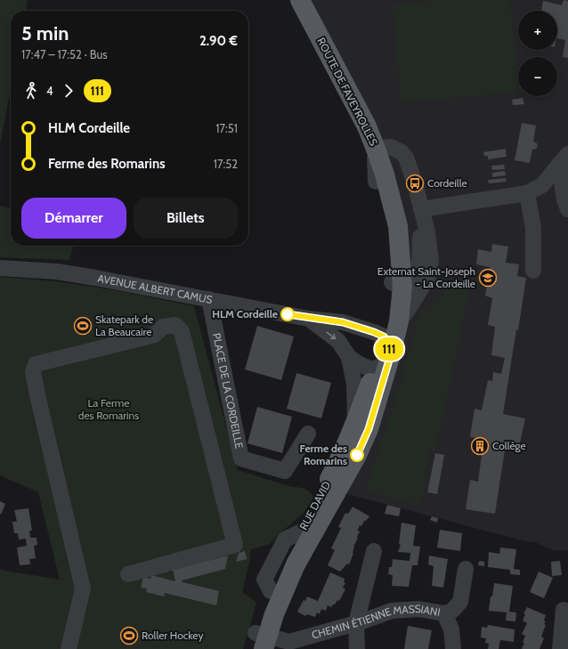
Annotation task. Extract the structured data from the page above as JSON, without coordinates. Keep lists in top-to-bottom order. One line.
{"streets":{"main road":["ROUTE DE FAVEYROLLES","RUE DAVID"],"street":["AVENUE ALBERT CAMUS","PLACE DE LA CORDEILLE","CHEMIN ÉTIENNE MASSIANI"]},"crossings":[["ROUTE DE FAVEYROLLES","AVENUE ALBERT CAMUS"],["ROUTE DE FAVEYROLLES","RUE DAVID"],["AVENUE ALBERT CAMUS","PLACE DE LA CORDEILLE"],["AVENUE ALBERT CAMUS","RUE DAVID"],["RUE DAVID","CHEMIN ÉTIENNE MASSIANI"]],"parks":["La Ferme des Romarins"],"places":{"bus stop":["Cordeille"],"school or university":["Externat Saint-Joseph - La Cordeille"],"other":["HLM Cordeille","Ferme des Romarins"],"sports":["Skatepark de La Beaucaire","Roller Hockey"],"building":["Collège"]},"lines":["bus line 111"],"page":{"on_map":"111","map_buttons":["+","−"],"heading":["5 min","17:47 – 17:52 · Bus","2.90 €"],"legs":["4","111"],"list":[{"name":"HLM Cordeille","value":"17:51"},{"name":"Ferme des Romarins","value":"17:52"}],"buttons":["Démarrer","Billets"]}}
